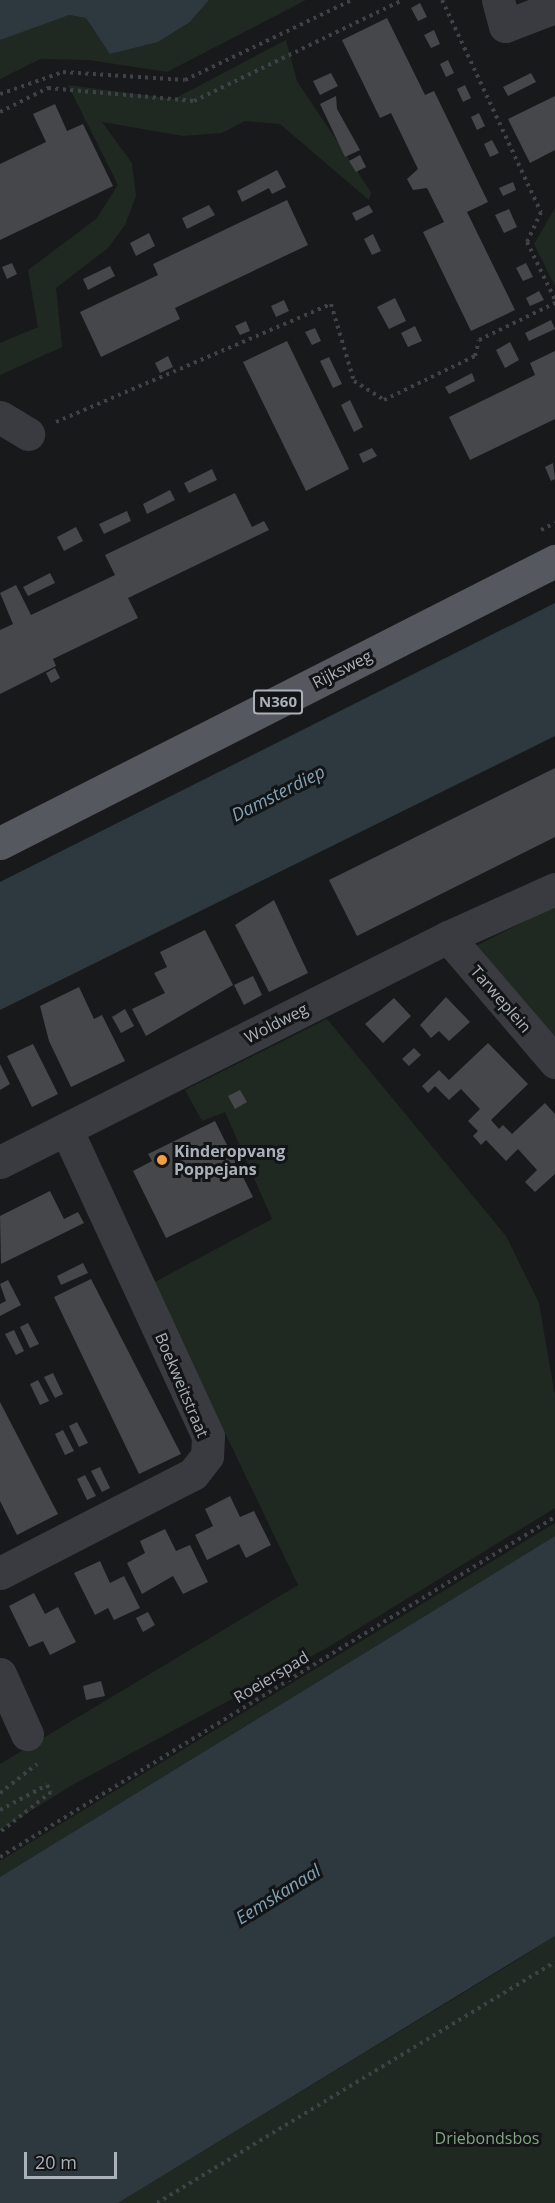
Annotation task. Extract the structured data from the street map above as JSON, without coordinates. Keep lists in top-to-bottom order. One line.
{"streets":{"main road":["Rijksweg","N360"],"street":["Tarweplein","Woldweg","Boekweitstraat"],"path":["Roeierspad"]},"crossings":[["Tarweplein","Woldweg"],["Woldweg","Boekweitstraat"]],"water":["Damsterdiep","Eemskanaal"],"parks":["Driebondsbos"],"places":["Kinderopvang Poppejans"],"scale_bar":"20 m"}
